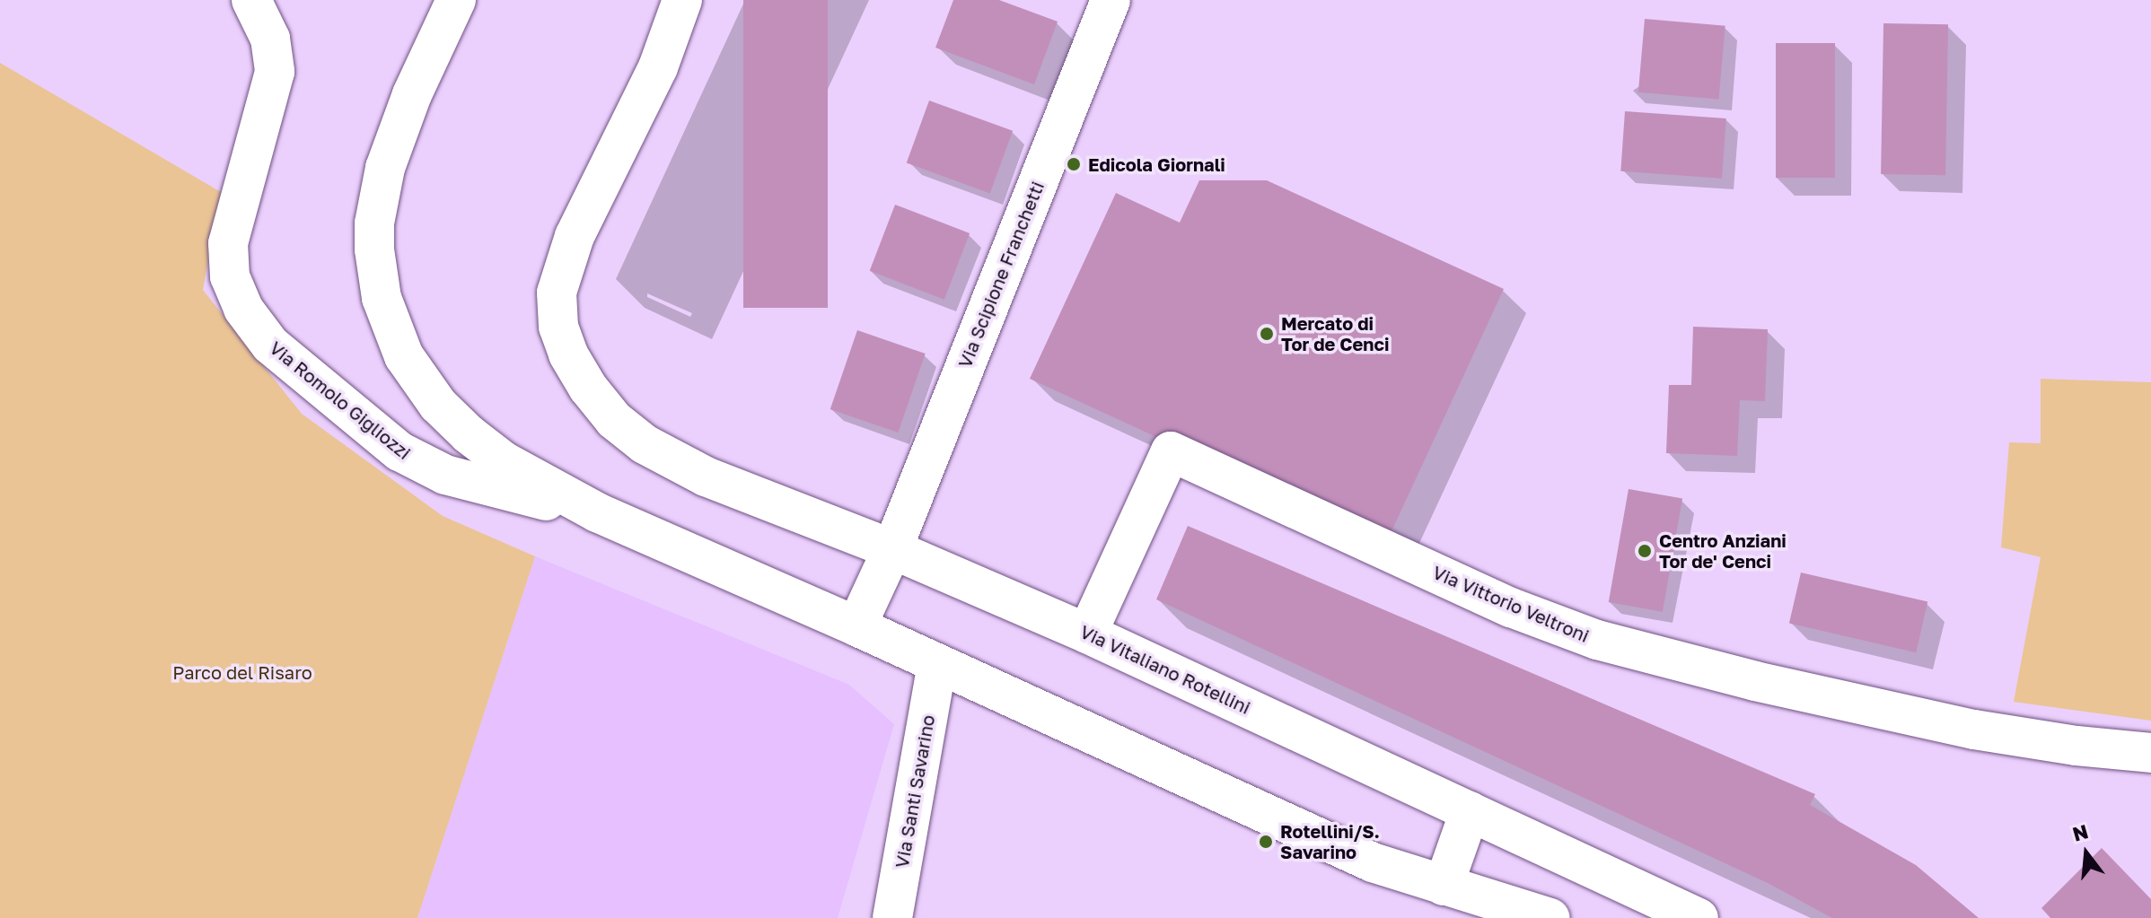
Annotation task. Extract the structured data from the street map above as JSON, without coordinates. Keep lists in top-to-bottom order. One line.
{"streets":{"street":["Via Scipione Franchetti","Via Romolo Gigliozzi","Via Vittorio Veltroni","Via Vitaliano Rotellini","Via Santi Savarino"]},"crossings":[["Via Scipione Franchetti","Via Vitaliano Rotellini"],["Via Vittorio Veltroni","Via Vitaliano Rotellini"]],"parks":["Parco del Risaro"],"places":["Edicola Giornali","Mercato di Tor de Cenci","Centro Anziani Tor de' Cenci","Rotellini/S. Savarino"],"north":"top"}
